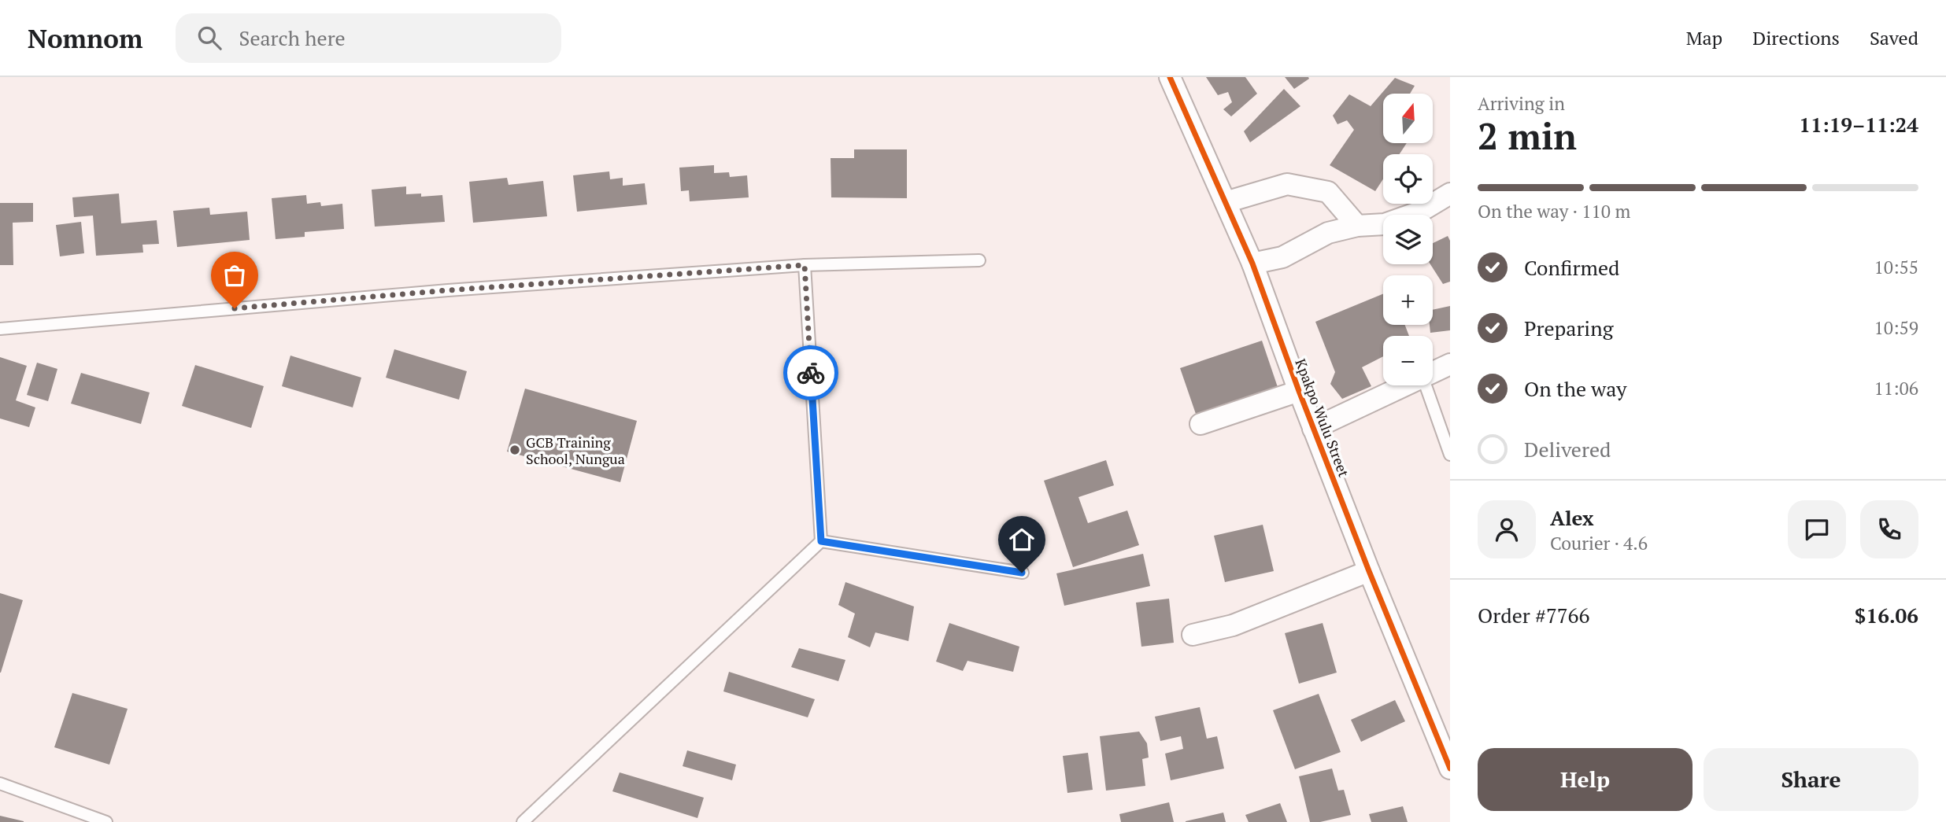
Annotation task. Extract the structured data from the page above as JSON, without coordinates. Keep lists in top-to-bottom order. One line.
{"streets":{"street":["Kpakpo Wulu Street"]},"places":["GCB Training School, Nungua"],"north":"top","page":{"header":"Nomnom","search":"Search here","nav":["Map","Directions","Saved"],"heading":["2 min","Arriving in","11:19–11:24"],"panel":["Alex","Courier · 4.6","Order #7766","$16.06"],"map_buttons":["+","−"],"bar":"On the way · 110 m","list":[["Confirmed","10:55"],["Preparing","10:59"],["On the way","11:06"],"Delivered"],"buttons":["Help","Share"]}}
